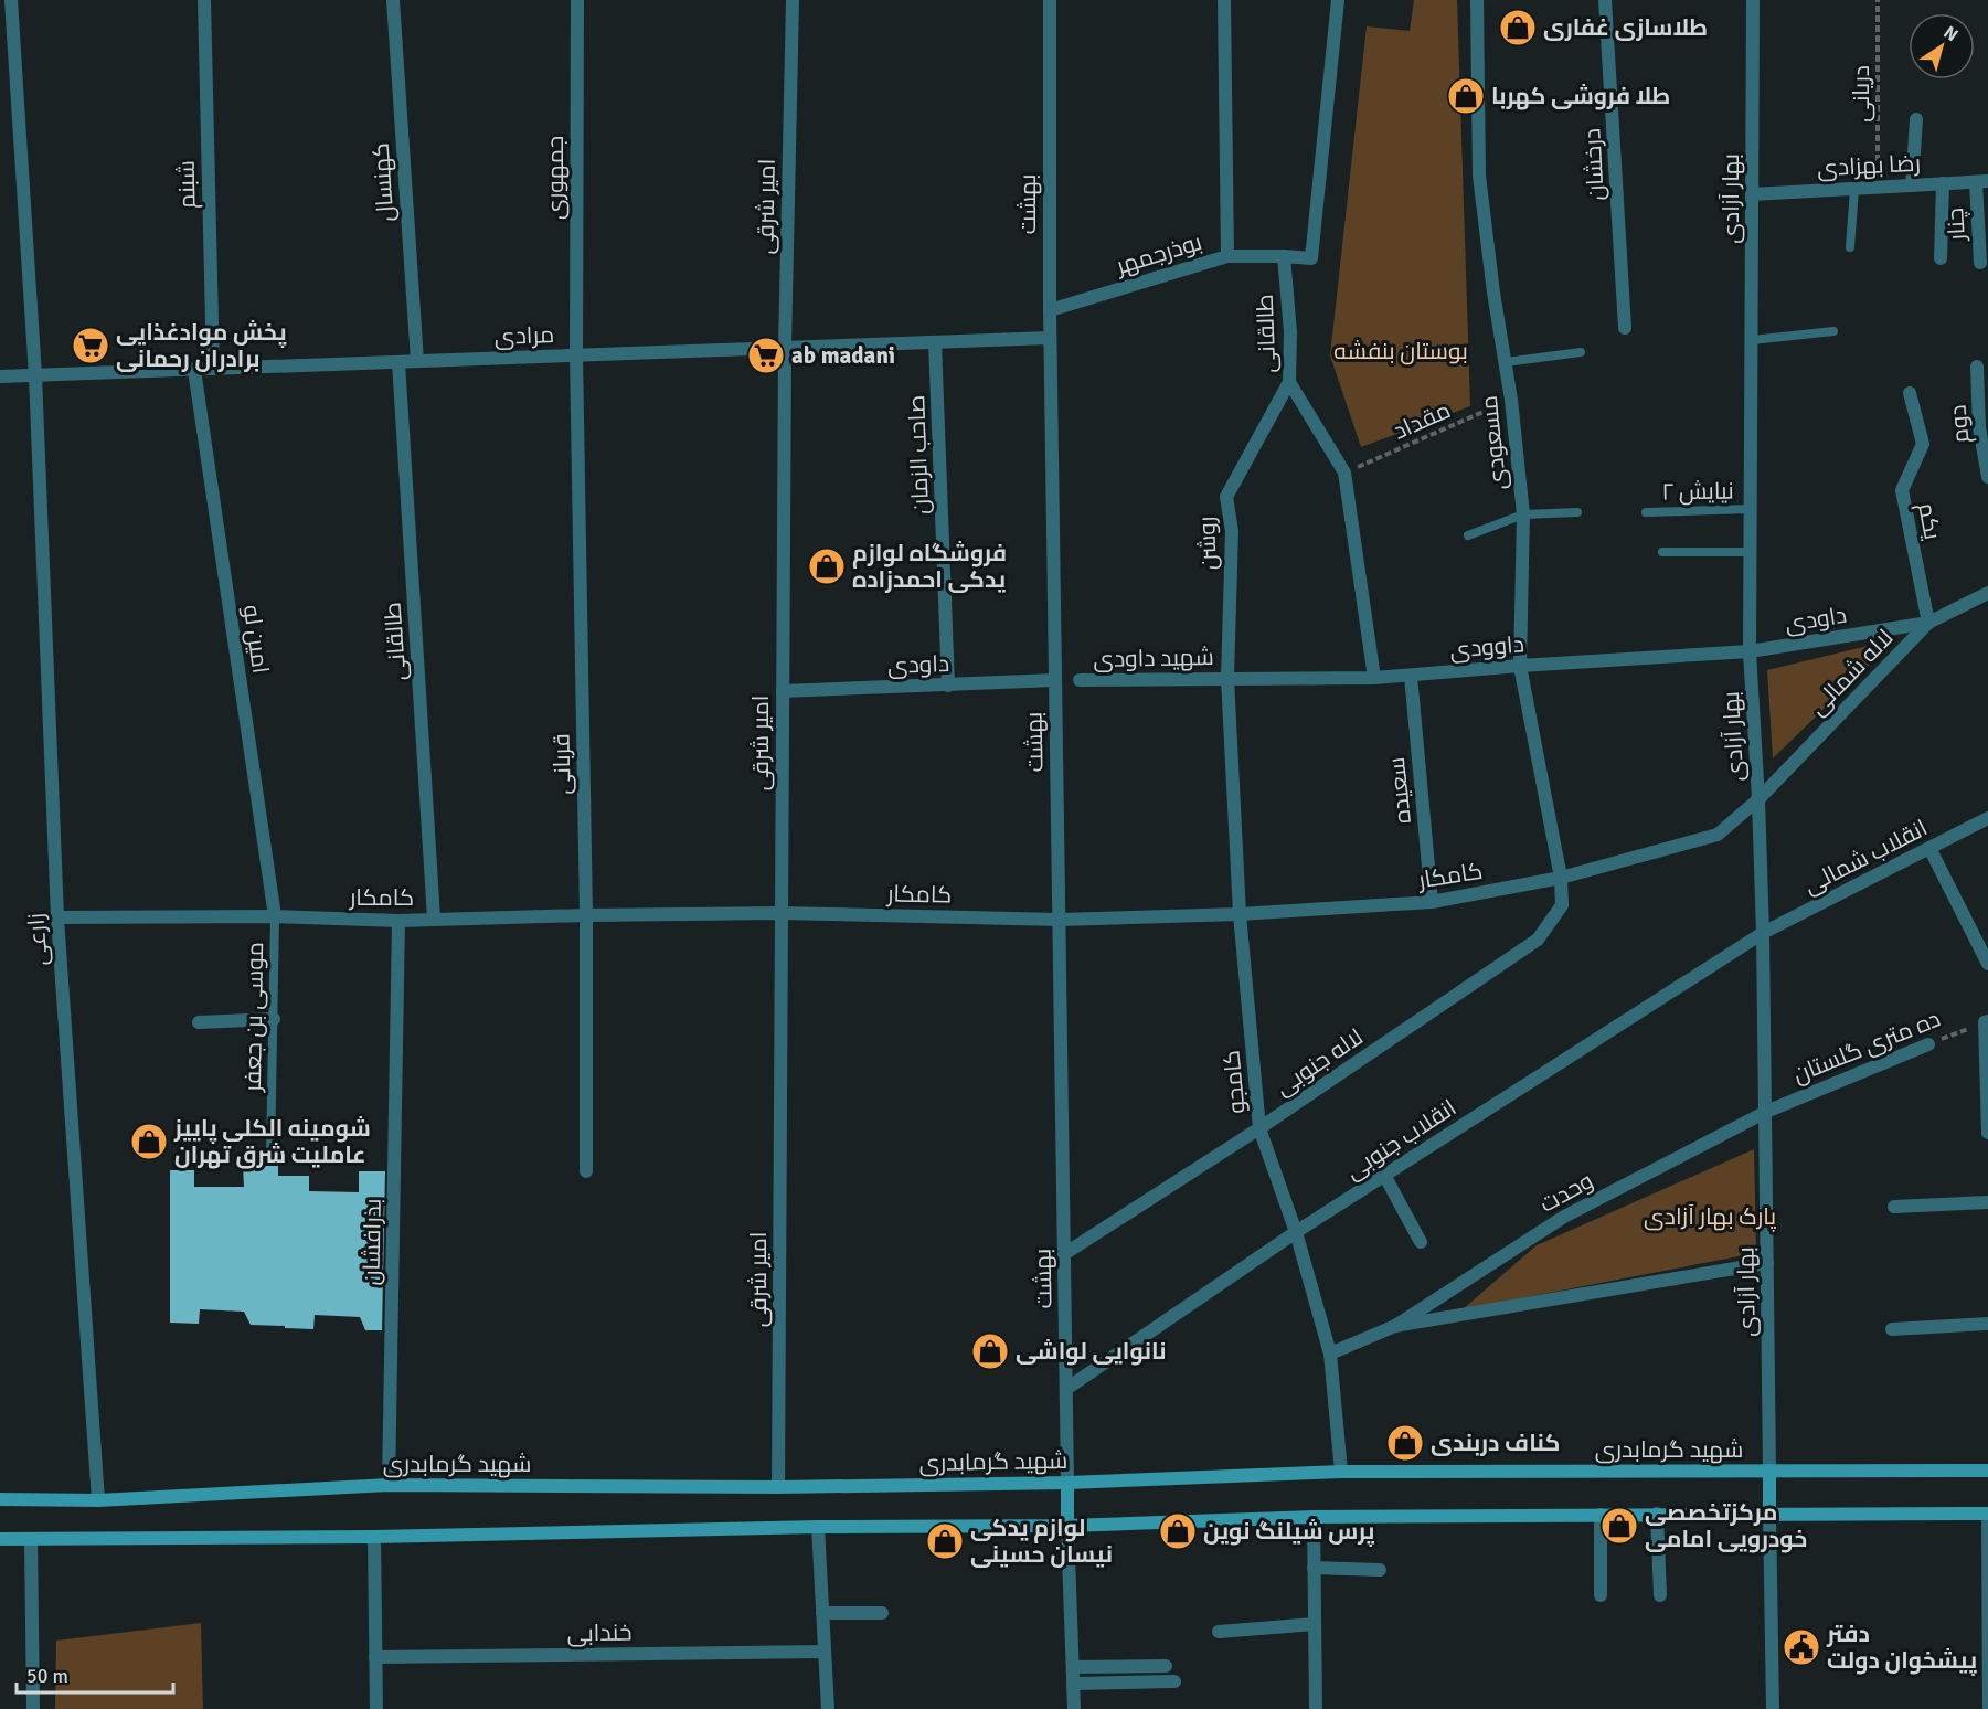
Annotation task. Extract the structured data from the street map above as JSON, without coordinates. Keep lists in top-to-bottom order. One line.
{"streets":{"main road":["شهید گرمابدری"],"street":["درخشان","رضا بهزادی","جمهوری","کهنسال","شبنم","بهار آزادی","بهشت","امیر شرقی","چنار","بوذرجمهر","طالقانی","مرادی","دوم","مسعودی","صاحب الزمان","یکم","روشن","داودی","امین لو","داوودی","شهید داودی","لاله شمالی","قربانی","سعیده","انقلاب شمالی","کامکار","زارعی","ده متری گلستان","لاله جنوبی","کامجو","انقلاب جنوبی","وحدت","بذرافشان","خندابی"],"lane":["نیایش ۲","موسی بن جعفر"],"path":["دریانی","مقداد"]},"crossings":[["دریانی","رضا بهزادی"],["رضا بهزادی","بهار آزادی"],["رضا بهزادی","چنار"],["جمهوری","مرادی"],["جمهوری","قربانی"],["کهنسال","مرادی"],["شبنم","مرادی"],["بهار آزادی","نیایش ۲"],["بهار آزادی","داودی"],["بهار آزادی","داوودی"],["بهار آزادی","لاله شمالی"],["بهار آزادی","انقلاب شمالی"],["بهار آزادی","کامکار"],["بهار آزادی","ده متری گلستان"],["بهار آزادی","انقلاب جنوبی"],["بهار آزادی","وحدت"],["بهار آزادی","شهید گرمابدری"],["بهشت","بوذرجمهر"],["بهشت","مرادی"],["بهشت","داودی"],["بهشت","کامکار"],["بهشت","لاله جنوبی"],["بهشت","انقلاب جنوبی"],["بهشت","شهید گرمابدری"],["امیر شرقی","مرادی"],["امیر شرقی","داودی"],["امیر شرقی","کامکار"],["امیر شرقی","شهید گرمابدری"],["بوذرجمهر","طالقانی"],["طالقانی","مرادی"],["طالقانی","مقداد"],["طالقانی","روشن"],["طالقانی","داوودی"],["طالقانی","کامکار"],["مرادی","صاحب الزمان"],["مرادی","امین لو"],["مرادی","قربانی"],["مرادی","زارعی"],["مقداد","مسعودی"],["مسعودی","داوودی"],["مسعودی","کامکار"],["مسعودی","لاله جنوبی"],["صاحب الزمان","داودی"],["یکم","داودی"],["یکم","لاله شمالی"],["روشن","داوودی"],["روشن","شهید داودی"],["روشن","کامجو"],["داودی","داوودی"],["داودی","لاله شمالی"],["امین لو","کامکار"],["امین لو","موسی بن جعفر"],["داوودی","شهید داودی"],["داوودی","سعیده"],["داوودی","کامجو"],["شهید داودی","کامجو"],["لاله شمالی","کامکار"],["قربانی","کامکار"],["سعیده","کامکار"],["انقلاب شمالی","انقلاب جنوبی"],["کامکار","زارعی"],["کامکار","موسی بن جعفر"],["کامکار","لاله جنوبی"],["کامکار","کامجو"],["کامکار","بذرافشان"],["زارعی","شهید گرمابدری"],["ده متری گلستان","وحدت"],["لاله جنوبی","کامجو"],["کامجو","انقلاب جنوبی"],["کامجو","وحدت"],["کامجو","شهید گرمابدری"],["بذرافشان","شهید گرمابدری"]],"parks":["بوستان بنفشه","پارک بهار آزادی"],"places":{"shop":["طلاسازی غفاری","طلا فروشی کهربا","فروشگاه لوازم یدکی احمدزاده","شومینه الکلی پاییز عاملیت شرق تهران","نانوایی لواشی","کناف دربندی","مرکزتخصصی خودرویی امامی","پرس شیلنگ نوین","لوازم یدکی نیسان حسینی"],"supermarket":["پخش موادغذایی برادران رحمانی","ab madani"],"public building":["دفتر پیشخوان دولت"]},"scale_bar":"50 m","north":"top right"}
